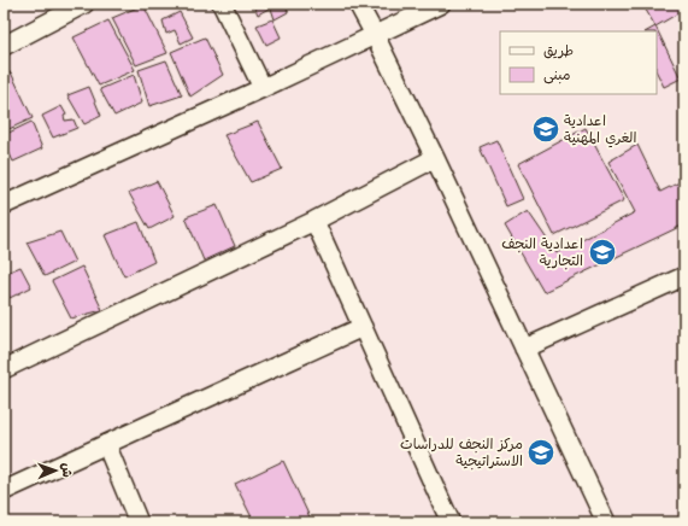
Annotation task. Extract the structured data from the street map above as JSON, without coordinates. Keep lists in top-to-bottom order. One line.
{"places":{"school or university":["اعدادية الغري المهنية","اعدادية النجف التجارية","مركز النجف للدراسات الاستراتيجية"]},"legend":["طريق","مبنى"],"north":"right"}
